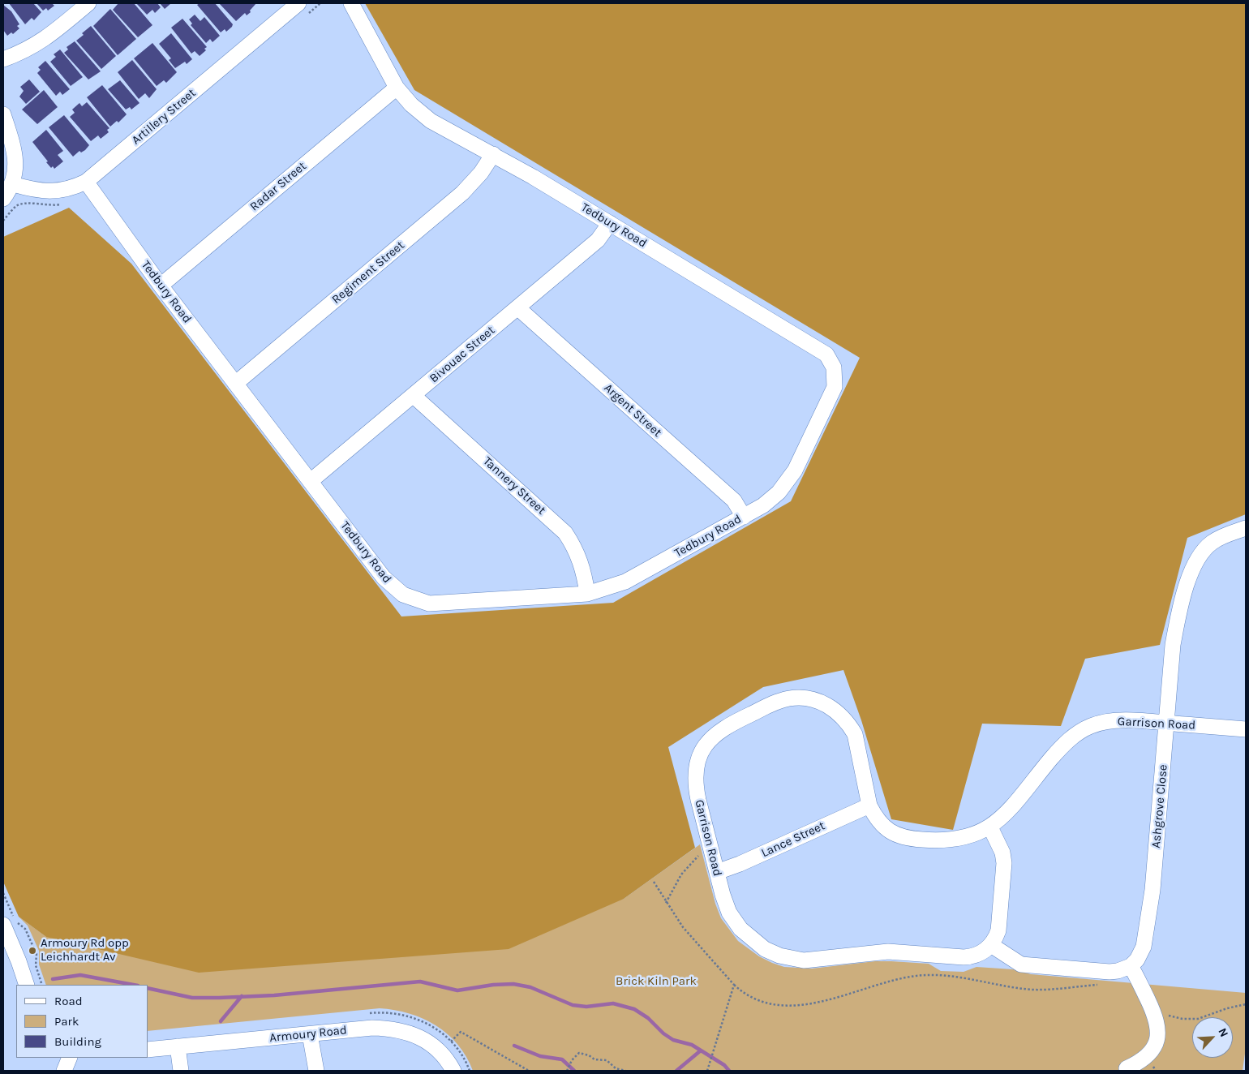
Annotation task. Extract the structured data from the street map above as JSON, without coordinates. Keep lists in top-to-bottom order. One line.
{"streets":{"street":["Artillery Street","Radar Street","Tedbury Road","Regiment Street","Bivouac Street","Argent Street","Tannery Street","Garrison Road","Ashgrove Close","Lance Street","Armoury Road"]},"crossings":[["Artillery Street","Tedbury Road"],["Radar Street","Tedbury Road"],["Tedbury Road","Regiment Street"],["Tedbury Road","Bivouac Street"],["Tedbury Road","Argent Street"],["Tedbury Road","Tannery Street"],["Bivouac Street","Argent Street"],["Bivouac Street","Tannery Street"],["Garrison Road","Ashgrove Close"],["Garrison Road","Lance Street"]],"parks":["Brick Kiln Park"],"places":["Armoury Rd opp Leichhardt Av"],"legend":["Road","Park","Building"],"north":"top right"}
